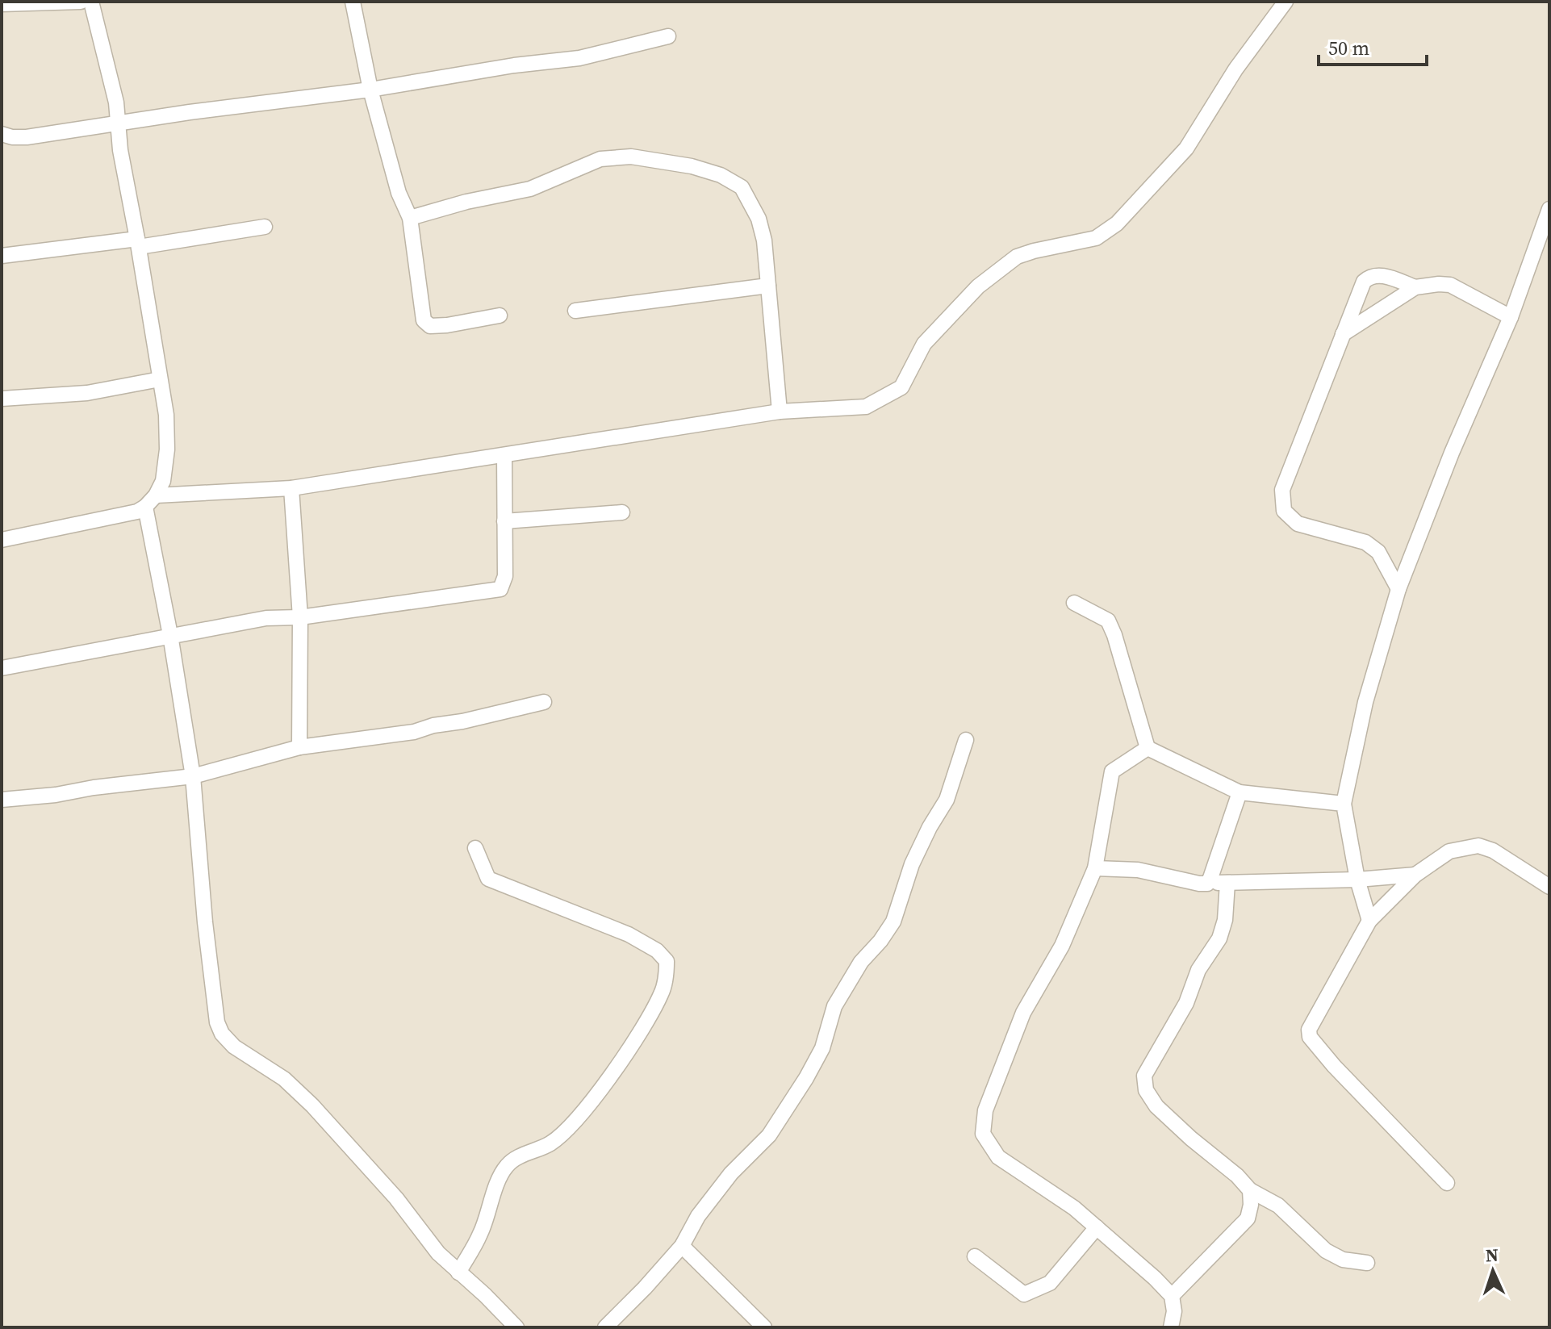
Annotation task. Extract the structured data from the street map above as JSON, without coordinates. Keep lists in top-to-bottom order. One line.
{"scale_bar":"50 m","north":"top"}
